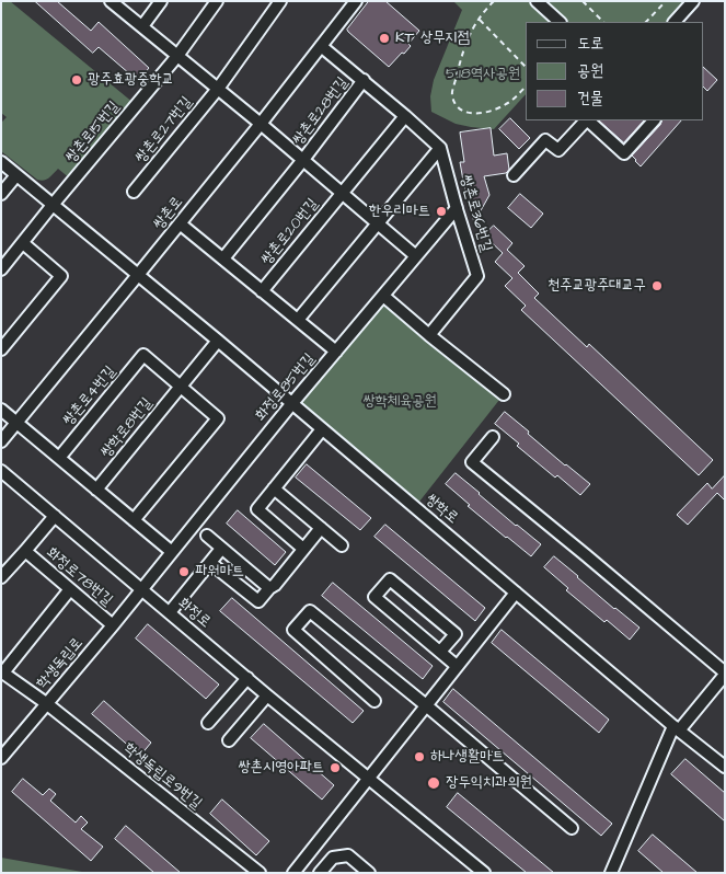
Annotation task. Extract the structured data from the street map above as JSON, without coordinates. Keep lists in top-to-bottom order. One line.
{"streets":{"street":["쌍촌로28번길","쌍촌로27번길","쌍촌로15번길","쌍촌로","쌍촌로36번길","쌍촌로20번길","화정로85번길","쌍촌로4번길","쌍학로8번길","쌍학로","화정로78번길","화정로","학생독립로","학생독립로9번길"]},"crossings":[["쌍촌로28번길","쌍촌로"],["쌍촌로28번길","쌍촌로20번길"],["쌍촌로28번길","화정로85번길"],["쌍촌로","쌍학로"],["쌍촌로36번길","화정로85번길"],["화정로85번길","쌍학로"],["화정로85번길","화정로"],["화정로85번길","학생독립로"],["쌍촌로4번길","쌍학로8번길"],["쌍학로8번길","쌍학로"],["화정로78번길","화정로"],["화정로78번길","학생독립로"],["화정로","학생독립로"],["학생독립로","학생독립로9번길"]],"parks":["5.18역사공원","쌍학체육공원"],"places":["KT 상무지점","광주효광중학교","한우리마트","천주교광주대교구","파워마트","하나생활마트","쌍촌시영아파트","장두익치과의원"],"legend":["도로","공원","건물"]}
